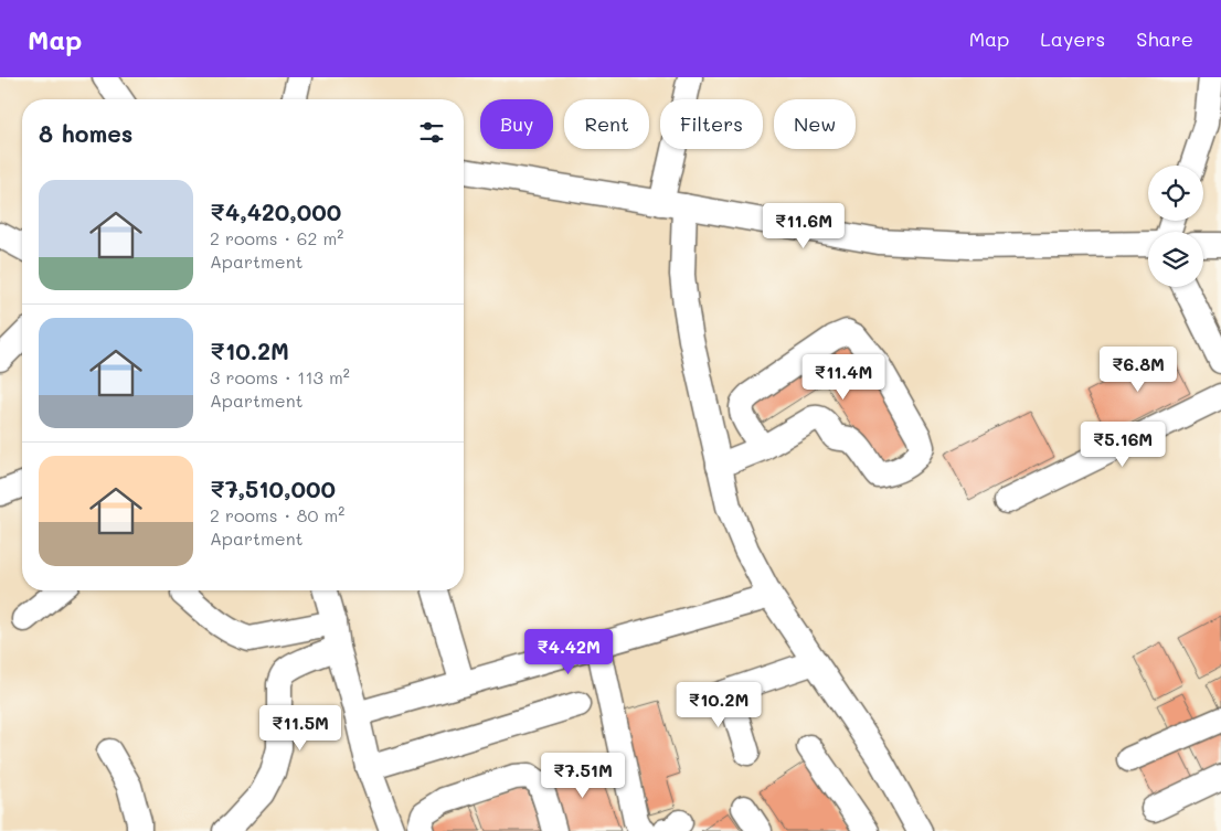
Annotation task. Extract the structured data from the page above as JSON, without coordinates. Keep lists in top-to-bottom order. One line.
{"page":{"header":"Map","nav":["Map","Layers","Share"],"chip":["Buy","Rent","Filters","New"],"heading":"8 homes","list":[{"name":"₹4,420,000","note":"2 rooms · 62 m² · Apartment"},{"name":"₹10.2M","note":"3 rooms · 113 m² · Apartment"},{"name":"₹7,510,000","note":"2 rooms · 80 m² · Apartment"}],"price":["₹11.6M","₹6.8M","₹11.4M","₹5.16M","₹4.42M","₹10.2M","₹11.5M","₹7.51M"]}}
